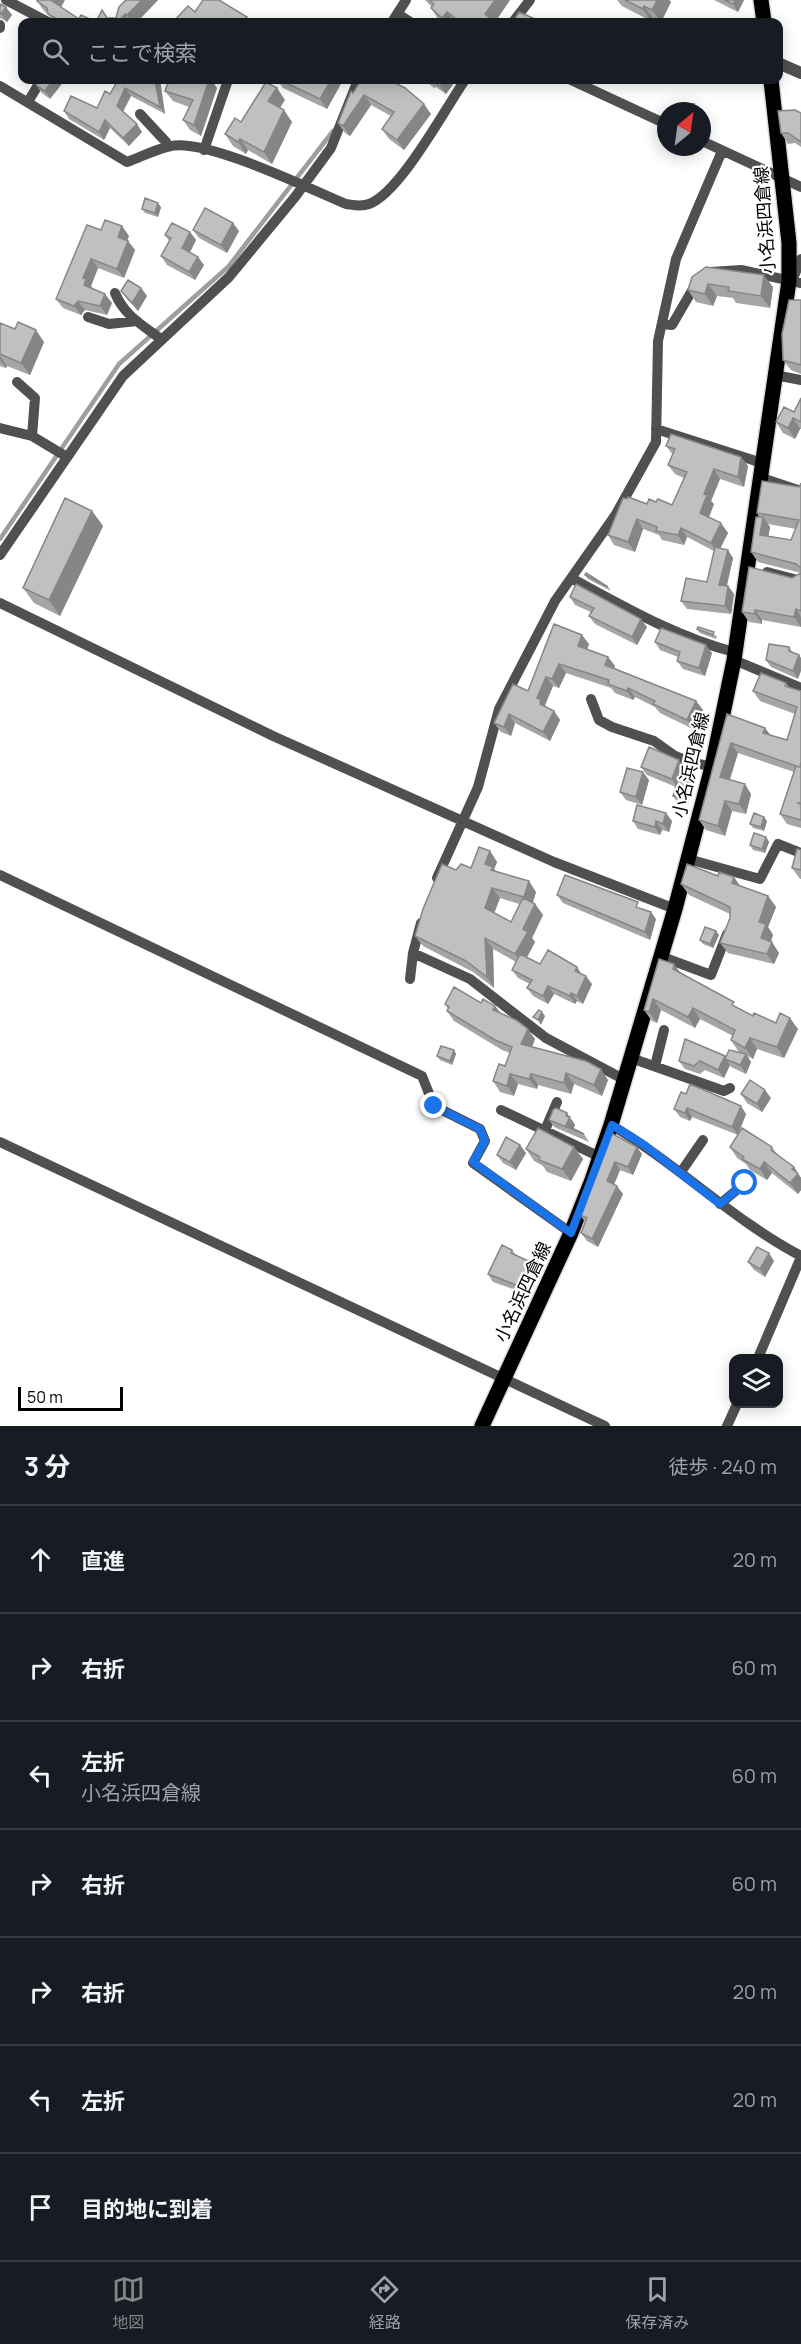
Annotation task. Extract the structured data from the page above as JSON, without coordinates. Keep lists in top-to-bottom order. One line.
{"streets":{"main road":["小名浜四倉線"]},"scale_bar":"50 m","north":"top right","page":{"search":"ここで検索","scale":"50 m","heading":["3 分","徒歩 · 240 m"],"list":[["直進","20 m"],["右折","60 m"],["左折","小名浜四倉線","60 m"],["右折","60 m"],["右折","20 m"],["左折","20 m"],"目的地に到着"],"nav":["地図","経路","保存済み"]}}
